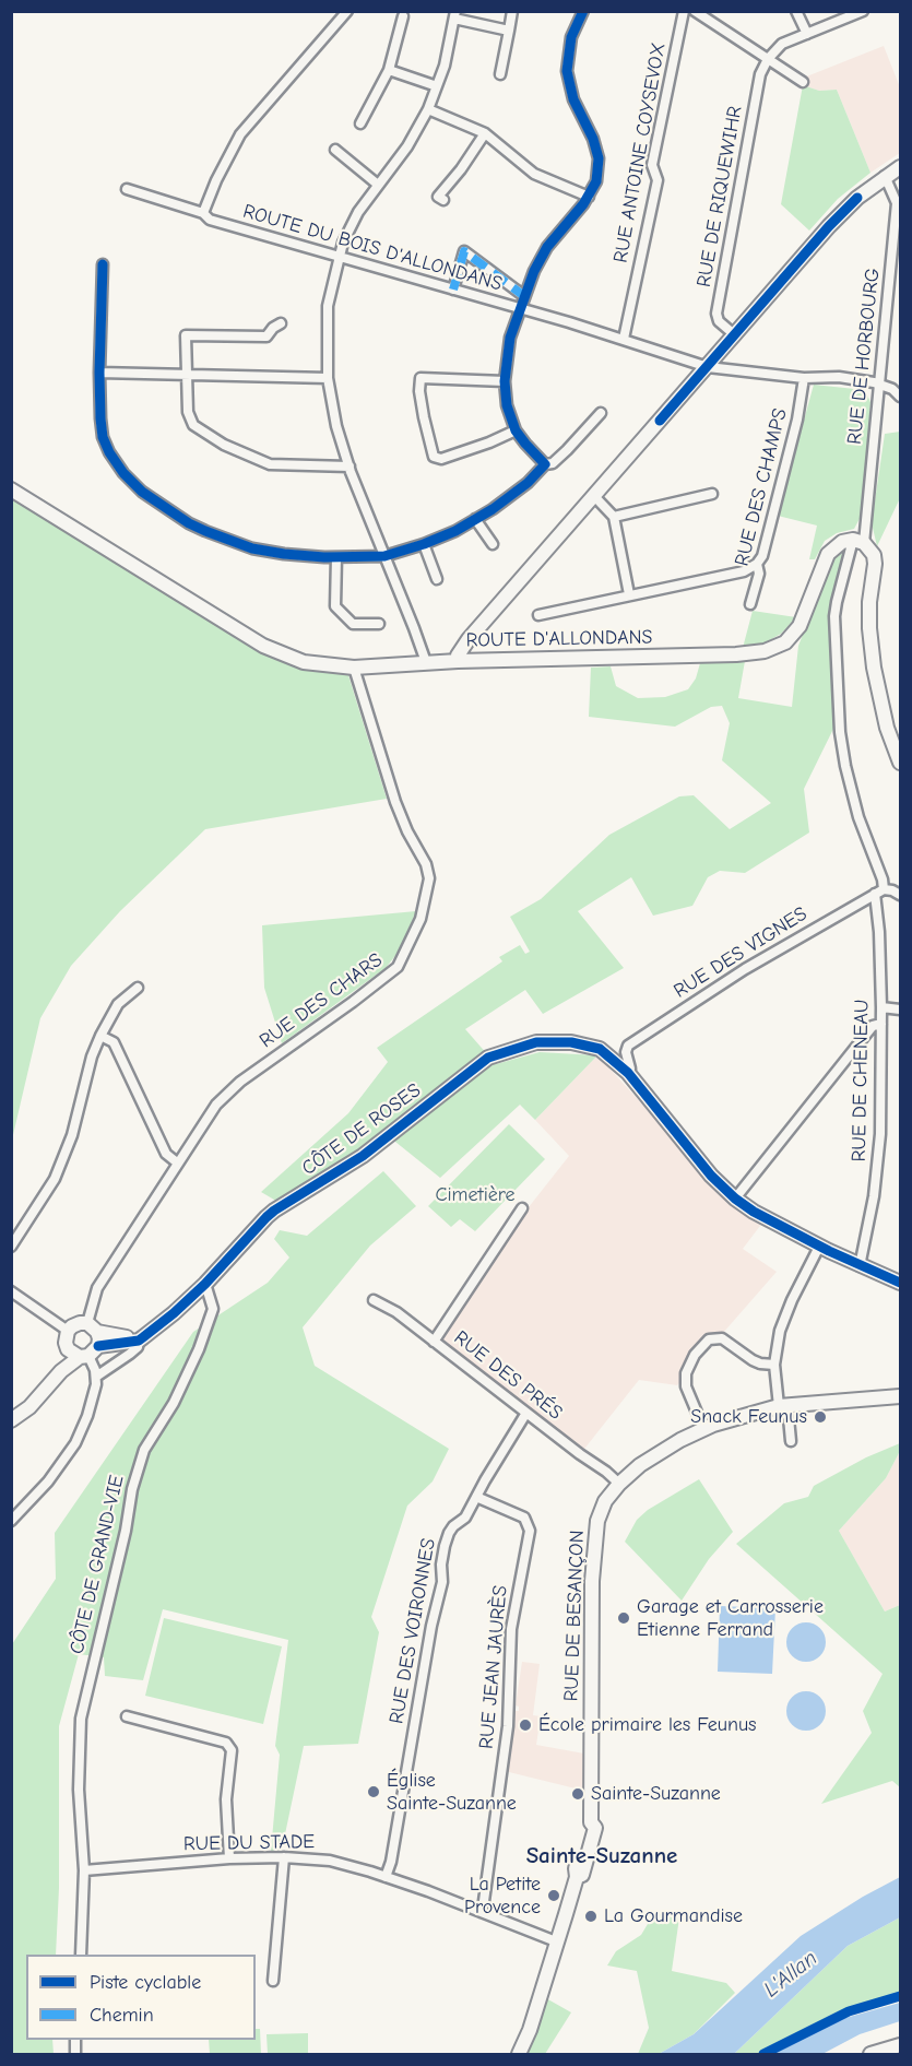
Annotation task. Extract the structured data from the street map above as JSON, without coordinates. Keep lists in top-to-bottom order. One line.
{"streets":{"main road":["ROUTE D'ALLONDANS","CÔTE DE ROSES","RUE DE BESANÇON"],"street":["RUE ANTOINE COYSEVOX","RUE DE RIQUEWIHR","ROUTE DU BOIS D'ALLONDANS","RUE DE HORBOURG","RUE DES CHAMPS","RUE DES VIGNES","RUE DES CHARS","RUE DE CHENEAU","RUE DES PRÉS","CÔTE DE GRAND-VIE","RUE DES VOIRONNES","RUE JEAN JAURÈS","RUE DU STADE"]},"crossings":[["RUE ANTOINE COYSEVOX","ROUTE DU BOIS D'ALLONDANS"],["ROUTE DU BOIS D'ALLONDANS","RUE DE HORBOURG"],["ROUTE DU BOIS D'ALLONDANS","RUE DES CHAMPS"],["RUE DE HORBOURG","ROUTE D'ALLONDANS"],["RUE DE HORBOURG","RUE DE CHENEAU"],["ROUTE D'ALLONDANS","RUE DES CHARS"],["RUE DES VIGNES","RUE DE CHENEAU"],["RUE DES VIGNES","CÔTE DE ROSES"],["RUE DE CHENEAU","CÔTE DE ROSES"],["CÔTE DE ROSES","CÔTE DE GRAND-VIE"],["RUE DES PRÉS","RUE DE BESANÇON"],["RUE DES PRÉS","RUE DES VOIRONNES"],["CÔTE DE GRAND-VIE","RUE DU STADE"],["RUE DE BESANÇON","RUE DU STADE"],["RUE DES VOIRONNES","RUE JEAN JAURÈS"],["RUE DES VOIRONNES","RUE DU STADE"],["RUE JEAN JAURÈS","RUE DU STADE"]],"districts":["Sainte-Suzanne"],"water":["L'Allan"],"parks":["Cimetière"],"places":["Snack Feunus","Garage et Carrosserie Etienne Ferrand","École primaire les Feunus","Église Sainte-Suzanne","Sainte-Suzanne","La Petite Provence","La Gourmandise"],"legend":["Piste cyclable","Chemin"]}
